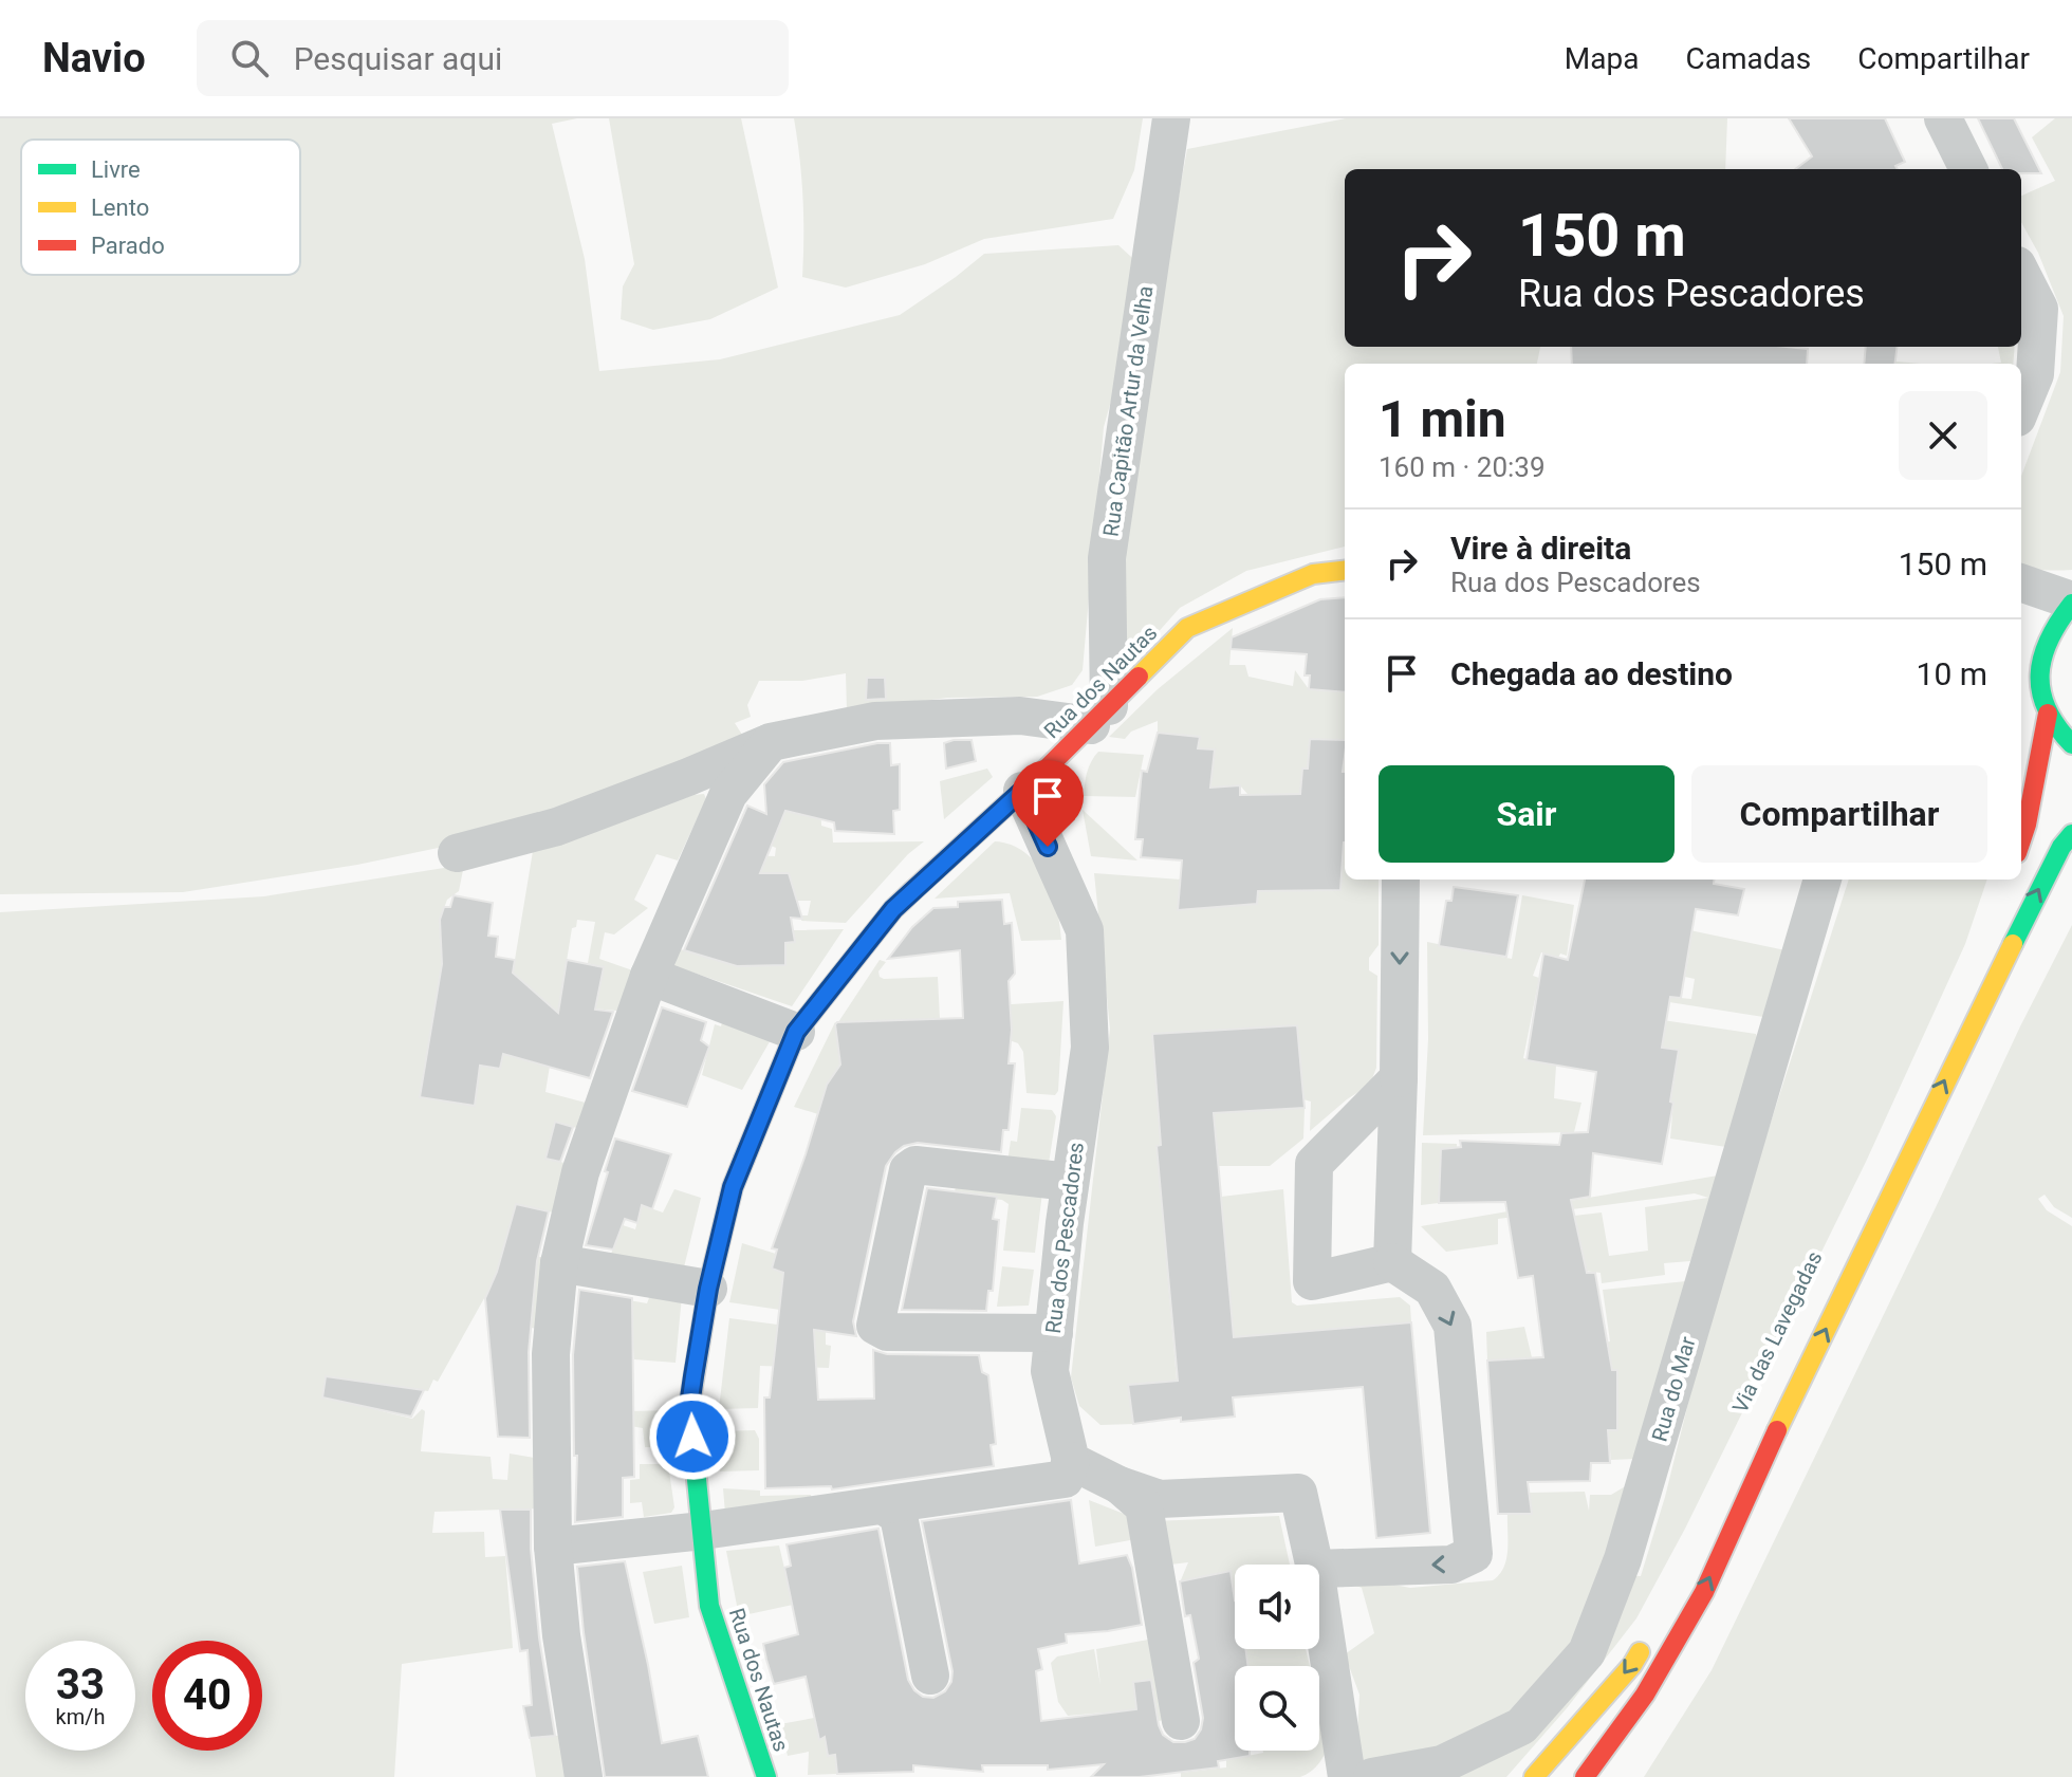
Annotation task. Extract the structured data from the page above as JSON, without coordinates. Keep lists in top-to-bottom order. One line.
{"streets":{"main road":["Rua dos Nautas","Via das Lavegadas"],"street":["Rua Capitão Artur da Velha","Rua dos Pescadores","Rua do Mar"]},"crossings":[["Rua Capitão Artur da Velha","Rua dos Nautas"],["Rua dos Nautas","Rua dos Pescadores"]],"one_way":["Via das Lavegadas"],"legend":["Livre","Lento","Parado"],"page":{"header":"Navio","search":"Pesquisar aqui","nav":["Mapa","Camadas","Compartilhar"],"turn":["150 m","Rua dos Pescadores"],"heading":["1 min","160 m · 20:39"],"list":[{"name":"Vire à direita","note":"Rua dos Pescadores","value":"150 m"},{"name":"Chegada ao destino","value":"10 m"}],"buttons":["Sair","Compartilhar"],"speed":"33 km/h","limit":"40"}}
